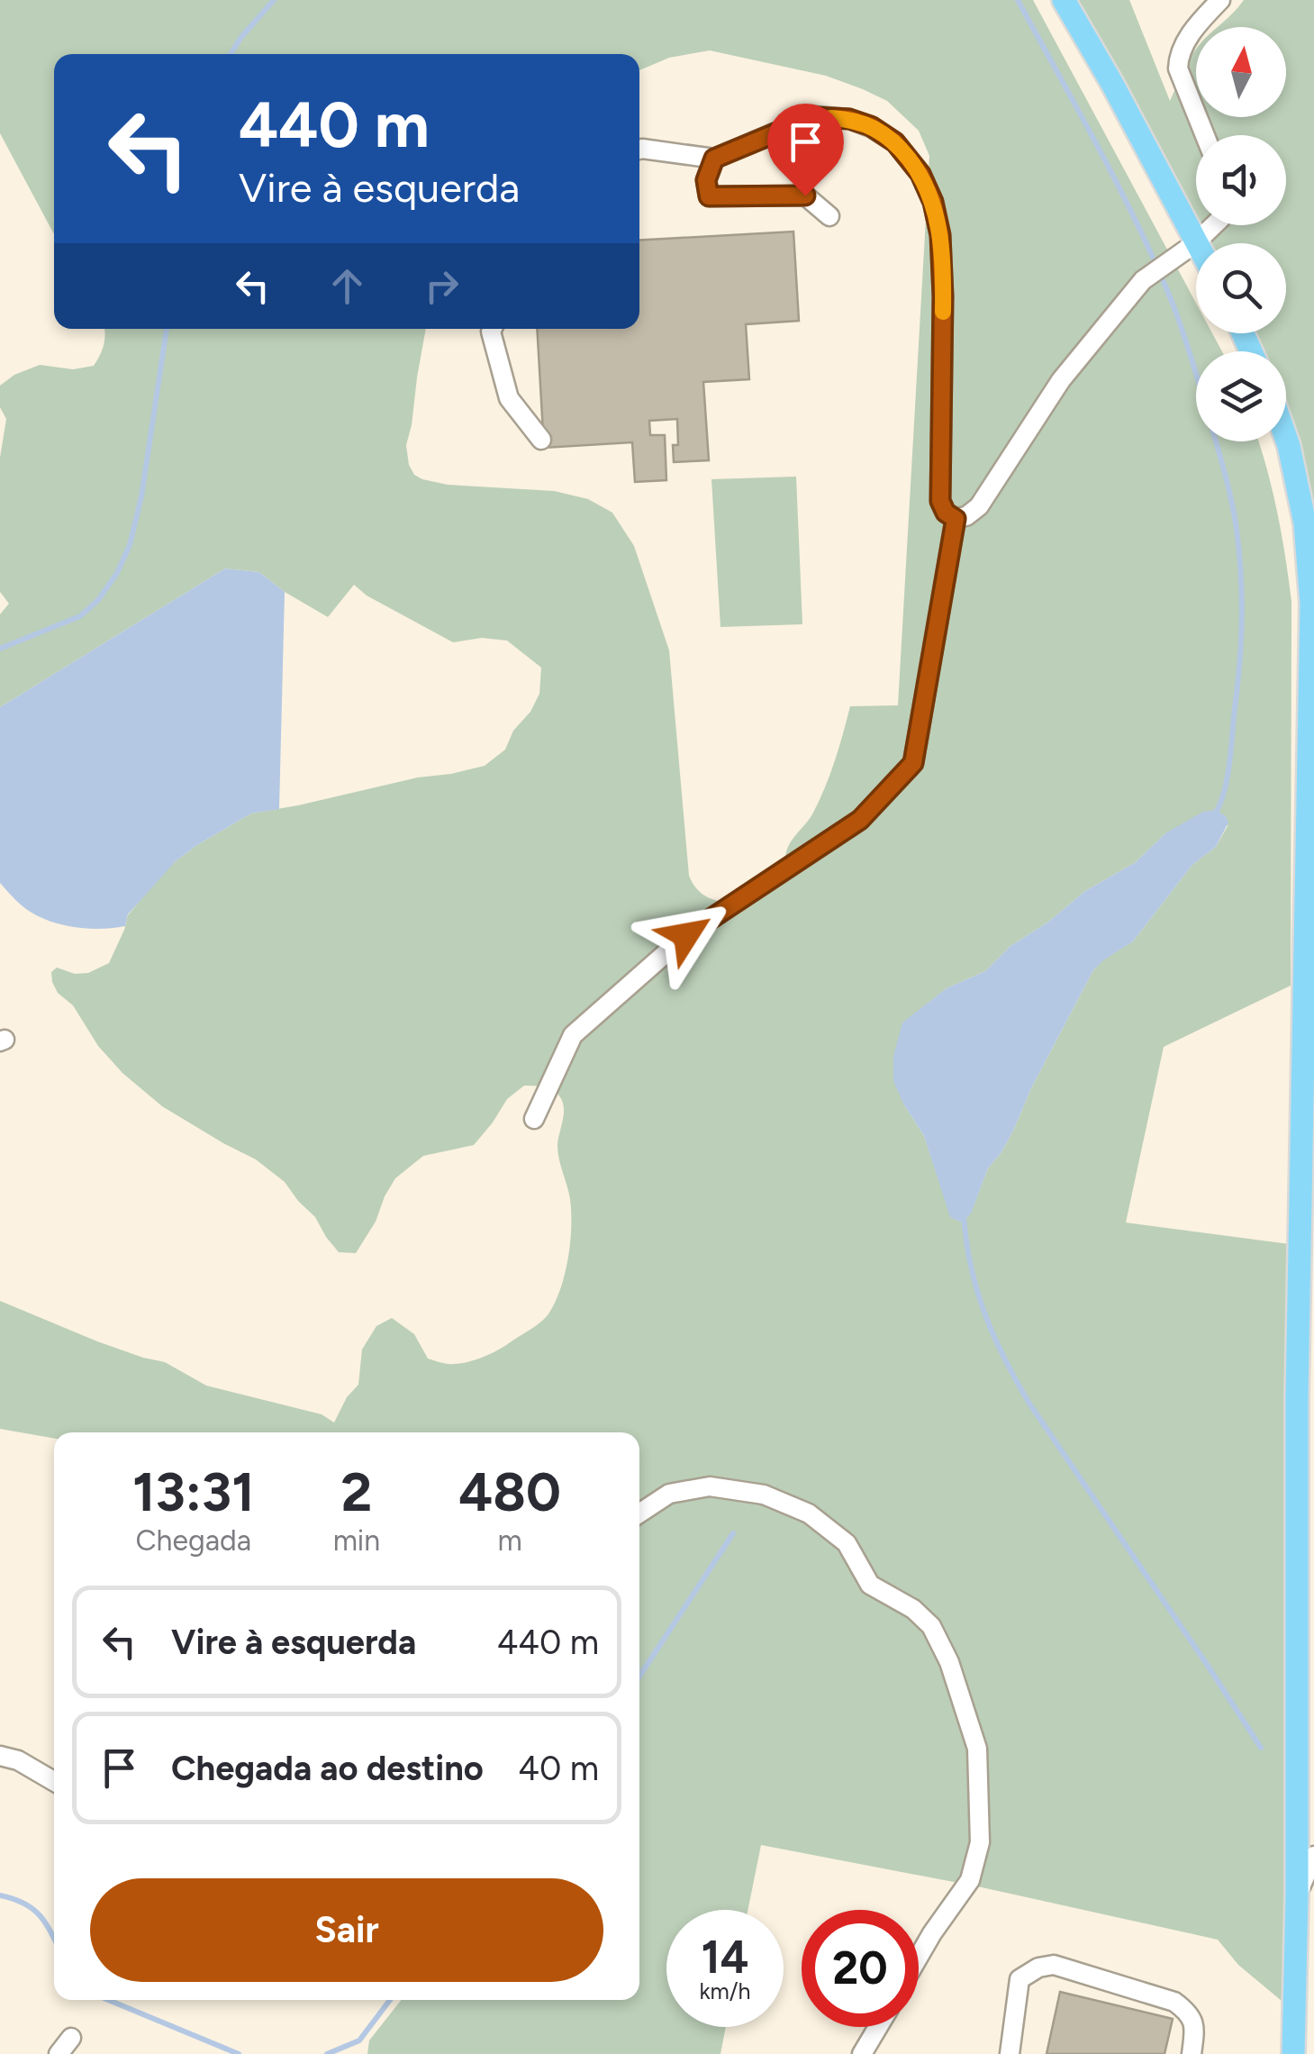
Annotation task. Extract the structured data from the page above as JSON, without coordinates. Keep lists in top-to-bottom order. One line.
{"north":"top","page":{"turn":["440 m","Vire à esquerda"],"eta":["13:31","Chegada","2","min","480","m"],"list":[{"name":"Vire à esquerda","value":"440 m"},{"name":"Chegada ao destino","value":"40 m"}],"buttons":"Sair","speed":"14 km/h","limit":"20"}}
